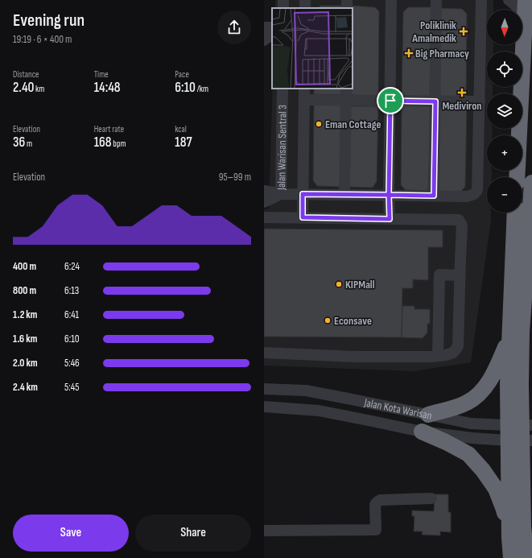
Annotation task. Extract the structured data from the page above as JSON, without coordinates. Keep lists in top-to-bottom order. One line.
{"streets":{"street":["Jalan Warisan Sentral 3","Jalan Kota Warisan"]},"places":{"health":["Poliklinik Amalmedik","Big Pharmacy","Mediviron"],"other":["Eman Cottage","KIPMall","Econsave"]},"north":"bottom","page":{"heading":["Evening run","19:19 · 6 × 400 m"],"map_buttons":["+","−"],"stats":[["Distance","2.40 km"],["Time","14:48"],["Pace","6:10 /km"],["Elevation","36 m"],["Heart rate","168 bpm"],["kcal","187"]],"chart":["Elevation","95–99 m"],"list":[{"name":"400 m","note":"6:24"},{"name":"800 m","note":"6:13"},{"name":"1.2 km","note":"6:41"},{"name":"1.6 km","note":"6:10"},{"name":"2.0 km","note":"5:46"},{"name":"2.4 km","note":"5:45"}],"buttons":["Save","Share"]}}
